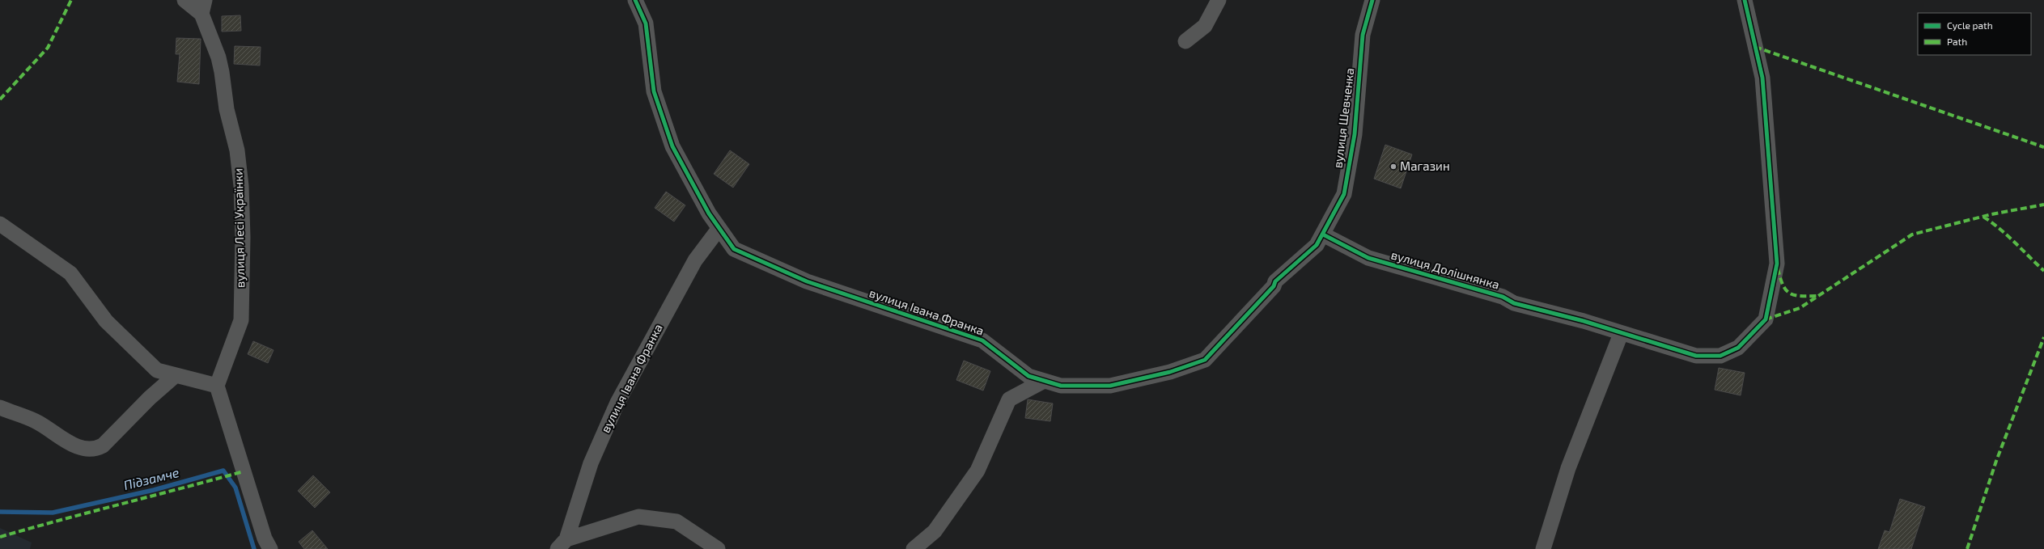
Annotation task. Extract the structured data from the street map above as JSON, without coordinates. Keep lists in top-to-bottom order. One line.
{"streets":{"street":["вулиця Шевченка","вулиця Лесі Українки","вулиця Долішнянка","вулиця Івана Франка"]},"crossings":[["вулиця Шевченка","вулиця Долішнянка"],["вулиця Шевченка","вулиця Івана Франка"],["вулиця Долішнянка","вулиця Івана Франка"]],"water":["Підзамче"],"places":["Магазин"],"legend":["Cycle path","Path"]}
